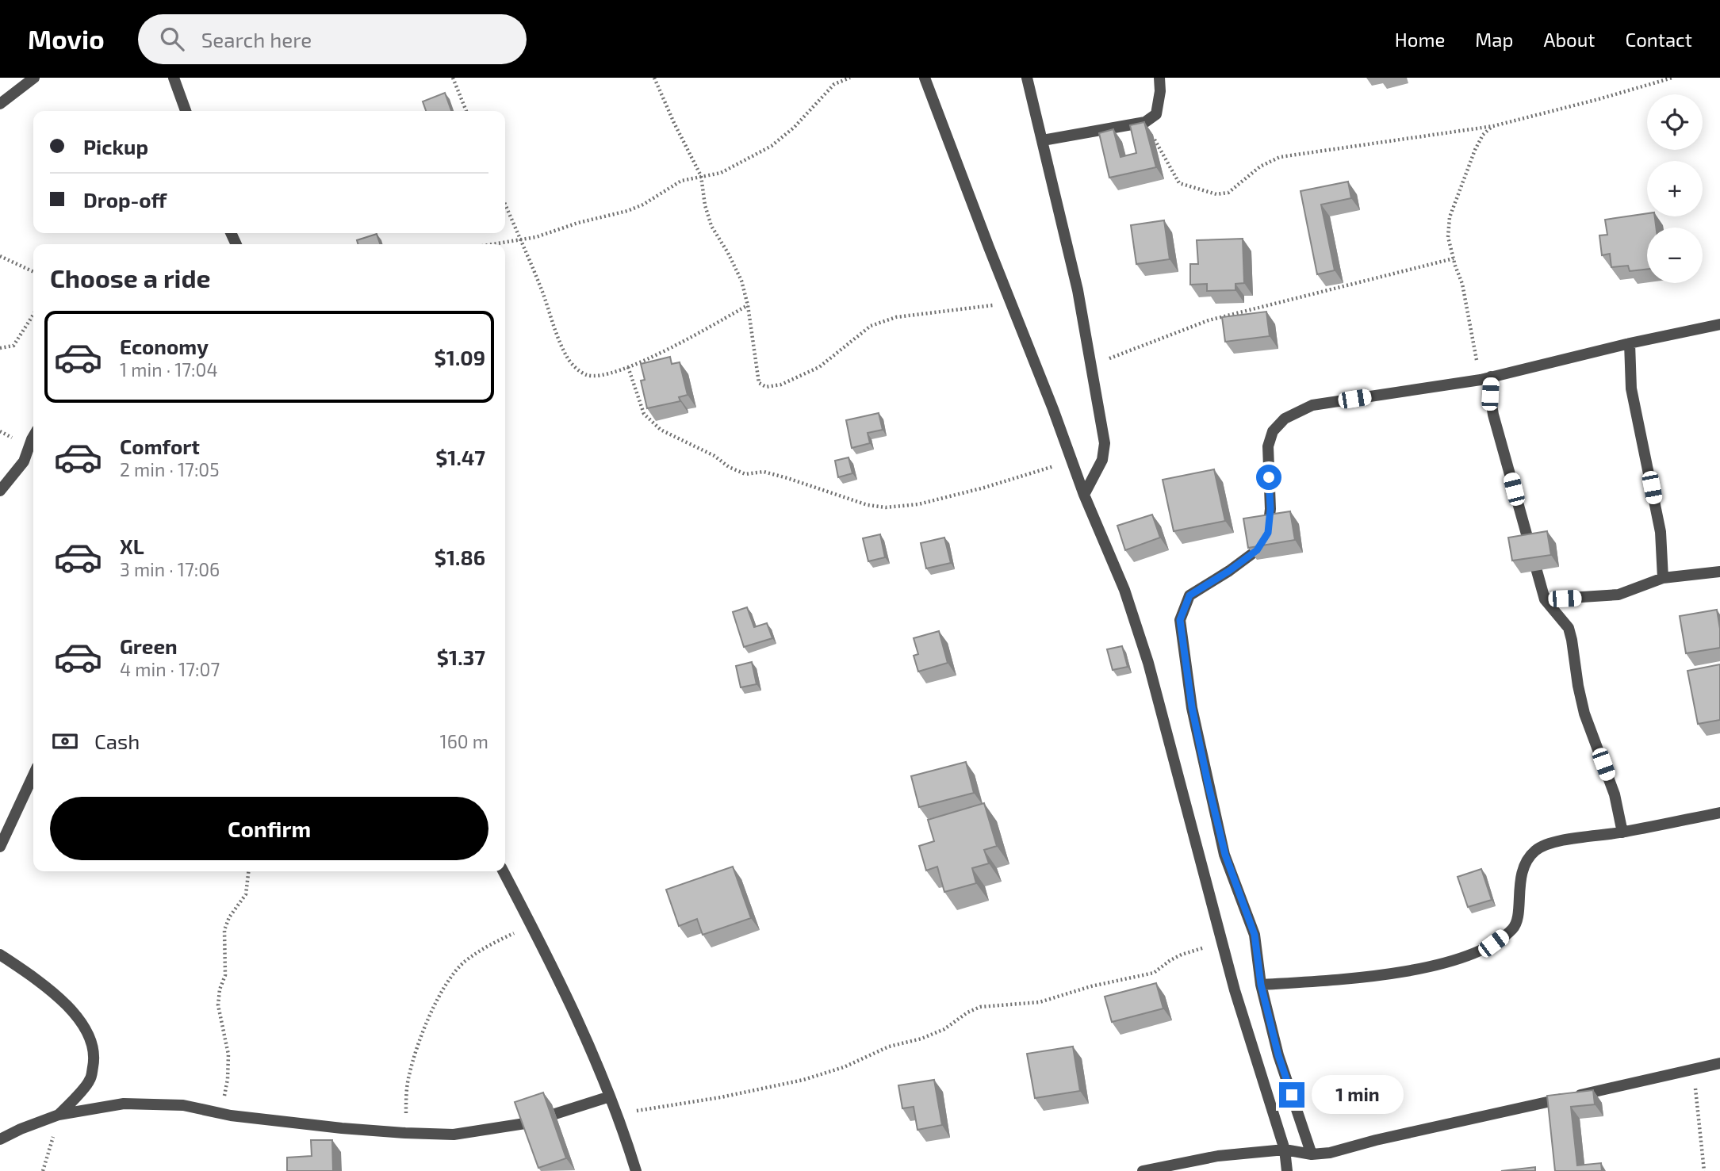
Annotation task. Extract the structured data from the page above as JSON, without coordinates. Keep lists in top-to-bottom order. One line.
{"page":{"header":"Movio","search":"Search here","nav":["Home","Map","About","Contact"],"map_buttons":["+","−"],"banner":["Pickup","Drop-off"],"heading":"Choose a ride","list":[{"name":"Economy","note":"1 min · 17:04","value":"$1.09"},{"name":"Comfort","note":"2 min · 17:05","value":"$1.47"},{"name":"XL","note":"3 min · 17:06","value":"$1.86"},{"name":"Green","note":"4 min · 17:07","value":"$1.37"}],"pay":["Cash","160 m"],"buttons":"Confirm","bubble":"1 min"}}
